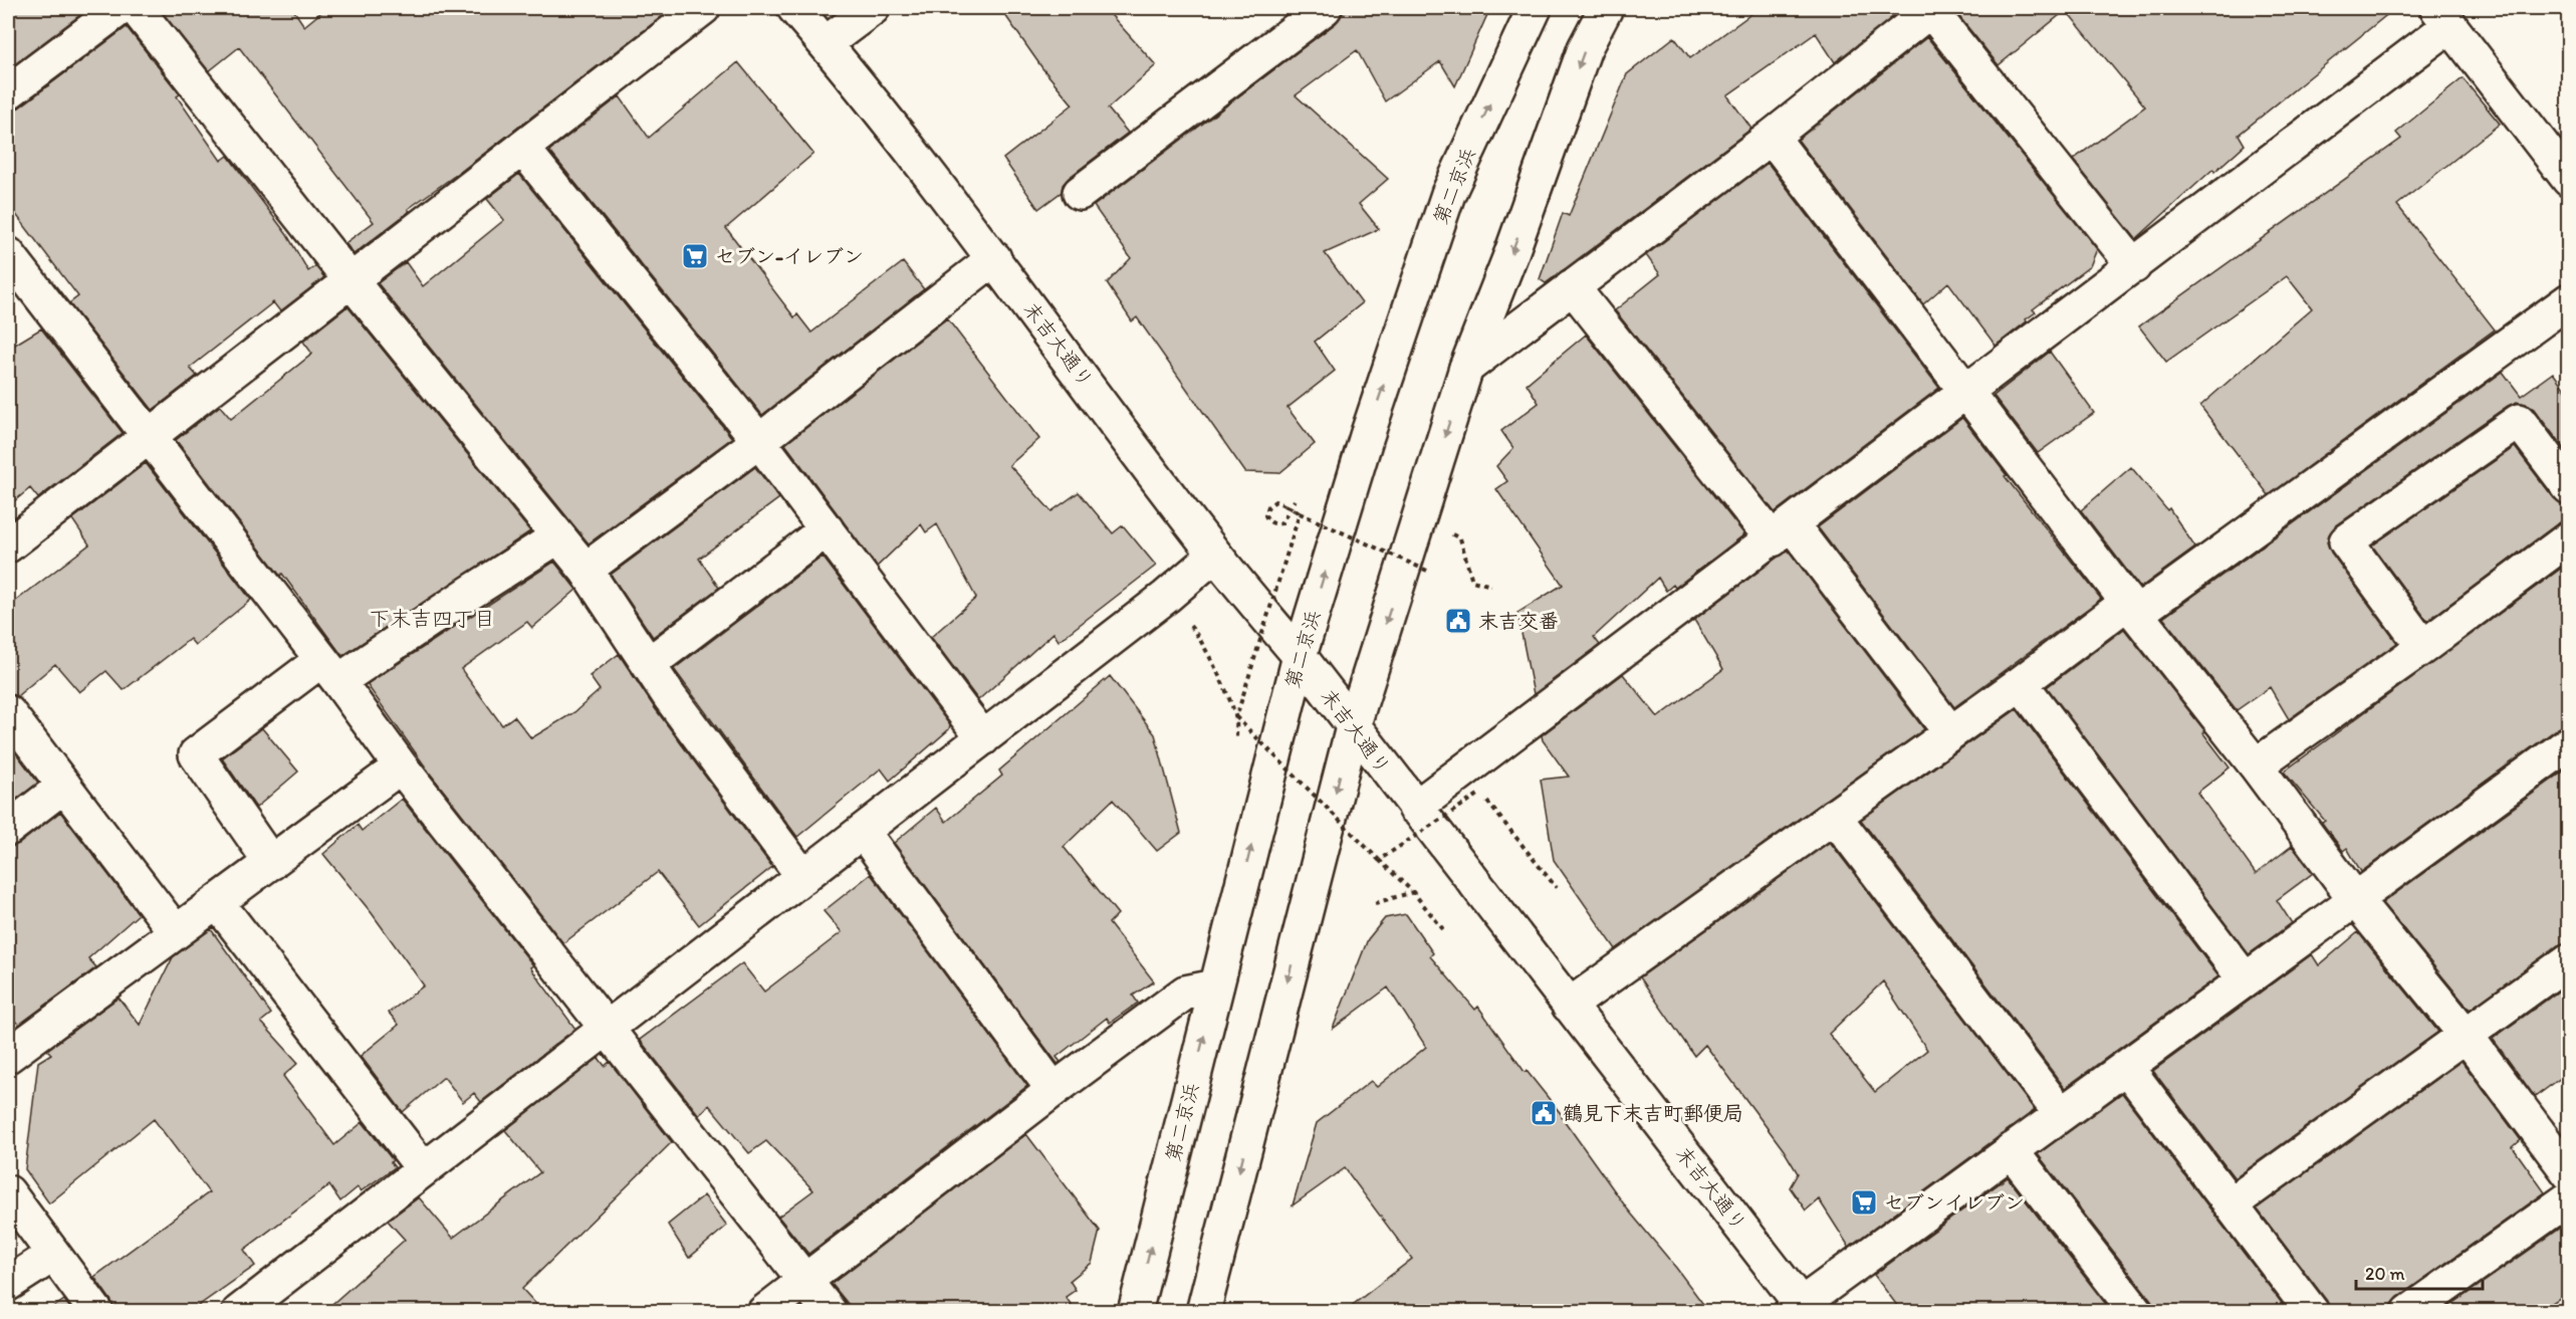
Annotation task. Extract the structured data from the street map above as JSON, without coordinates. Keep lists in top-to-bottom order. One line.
{"streets":{"main road":["第二京浜","末吉大通り"]},"crossings":[["第二京浜","末吉大通り"]],"districts":["下末吉四丁目"],"places":{"supermarket":["セブン-イレブン","セブンイレブン"],"public building":["末吉交番","鶴見下末吉町郵便局"]},"scale_bar":"20 m"}
